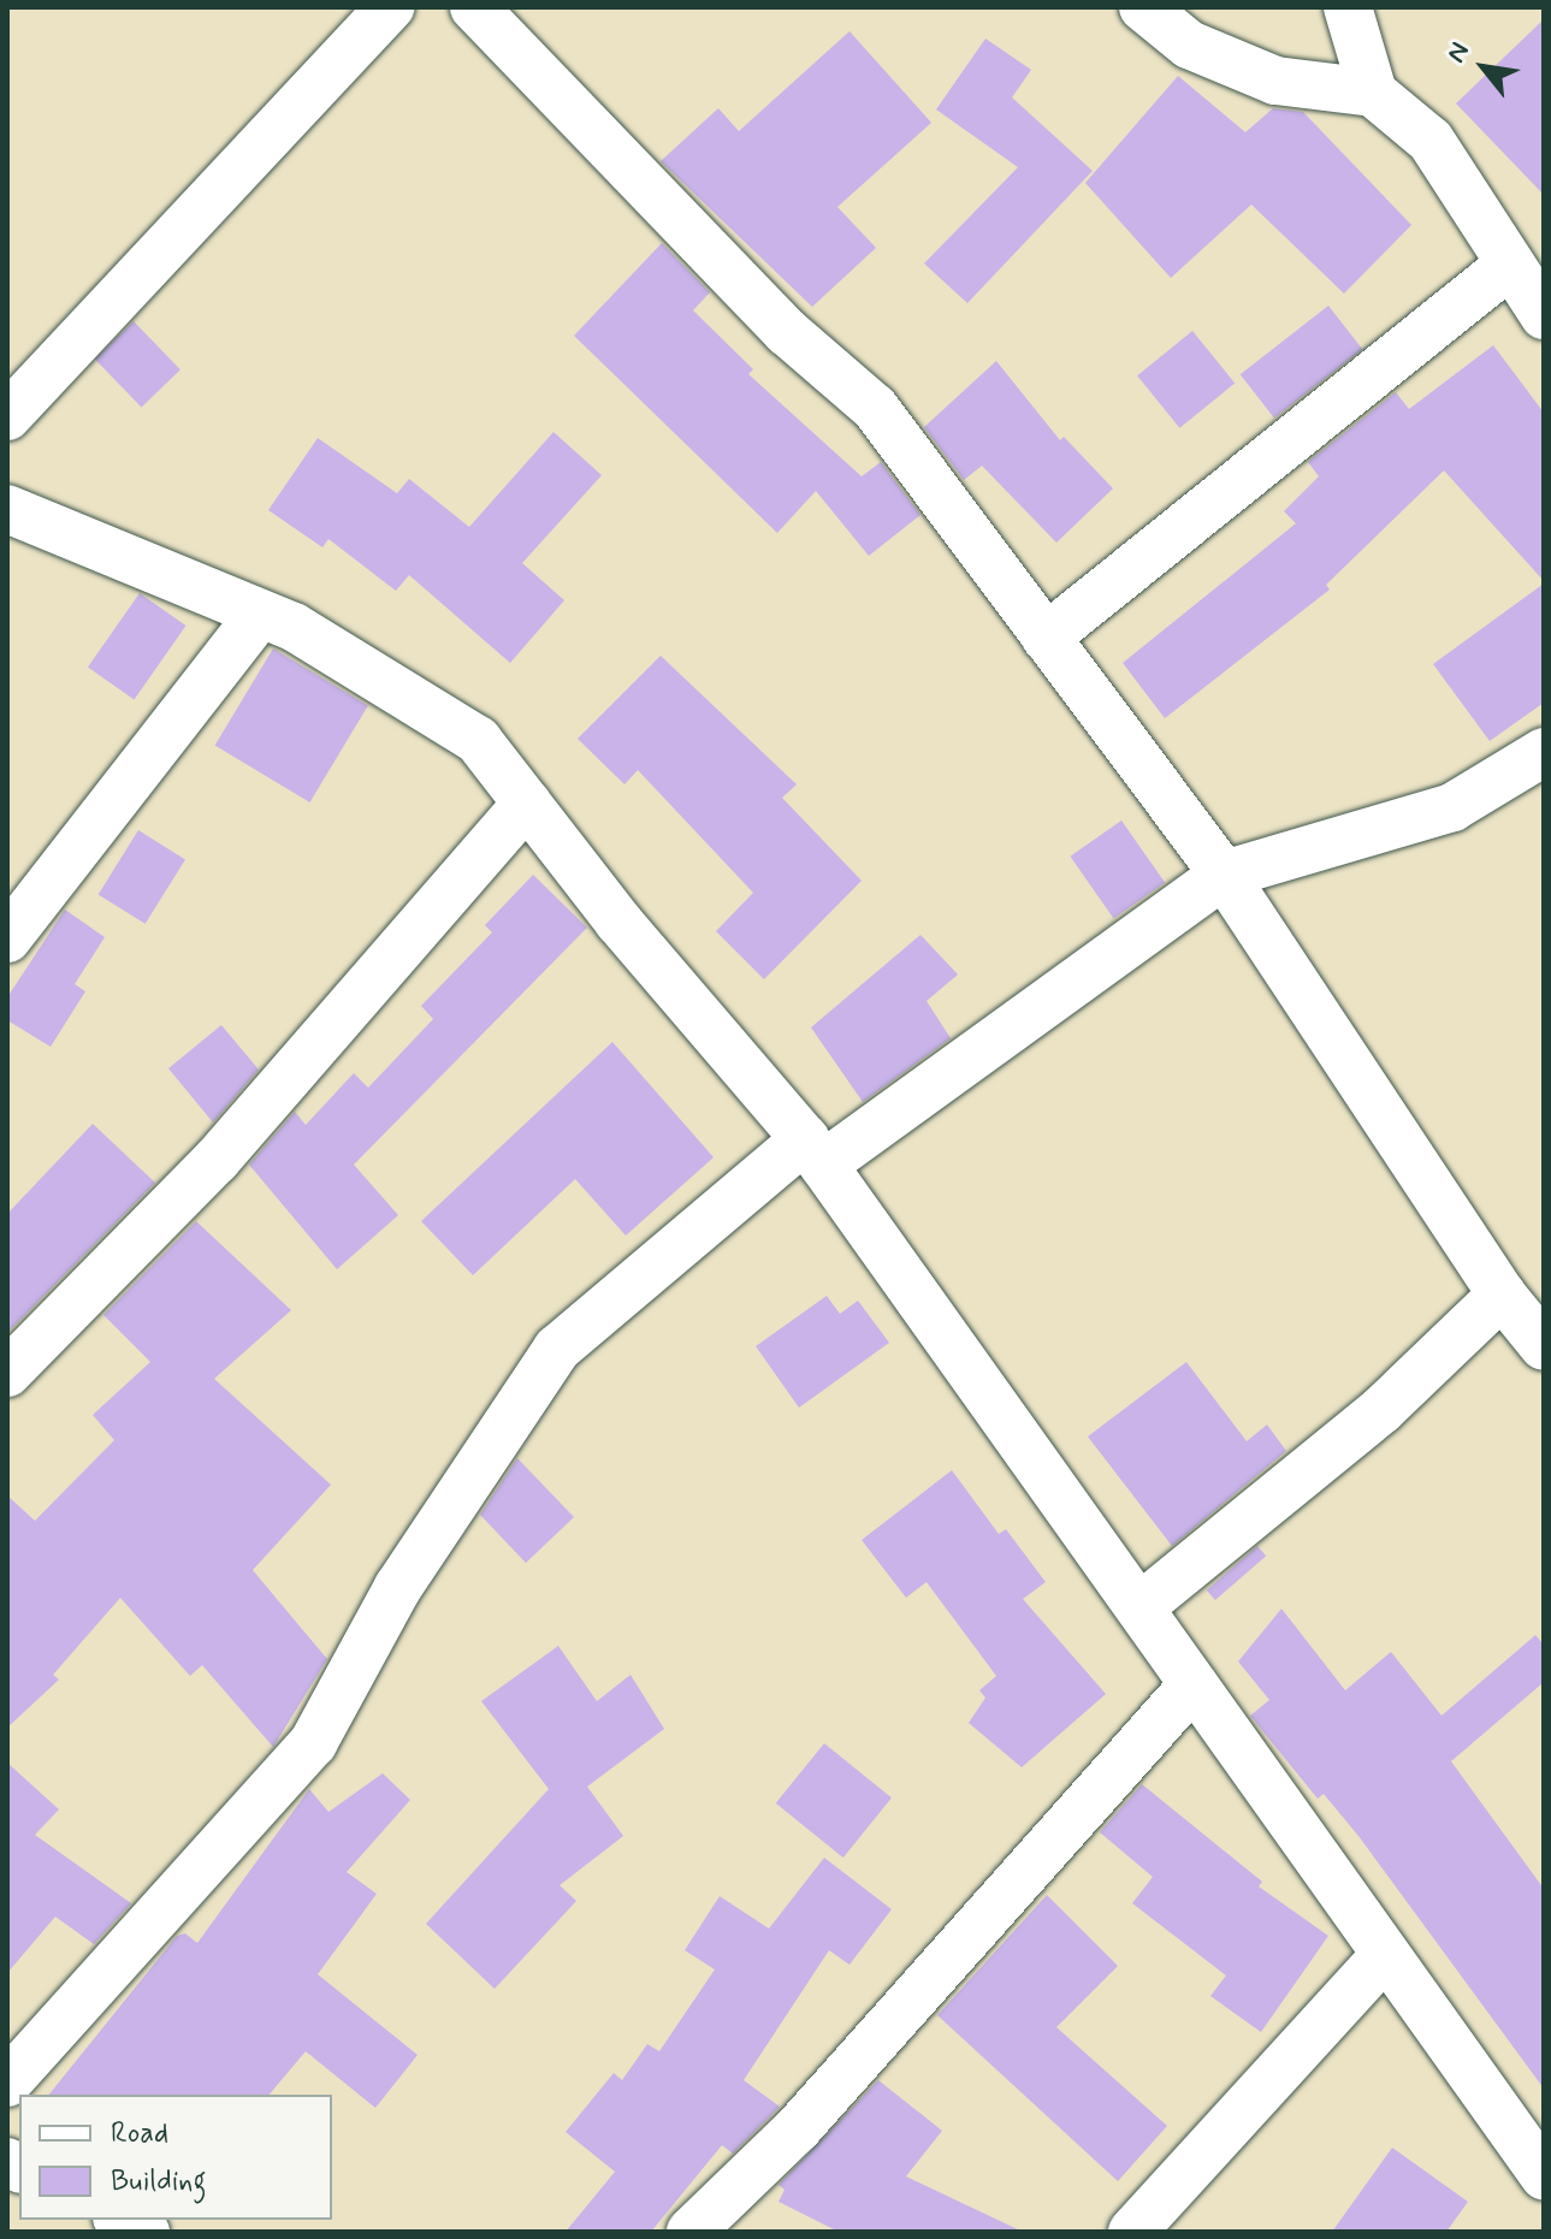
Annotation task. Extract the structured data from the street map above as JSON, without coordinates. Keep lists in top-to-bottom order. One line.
{"legend":["Road","Building"],"north":"top left"}
